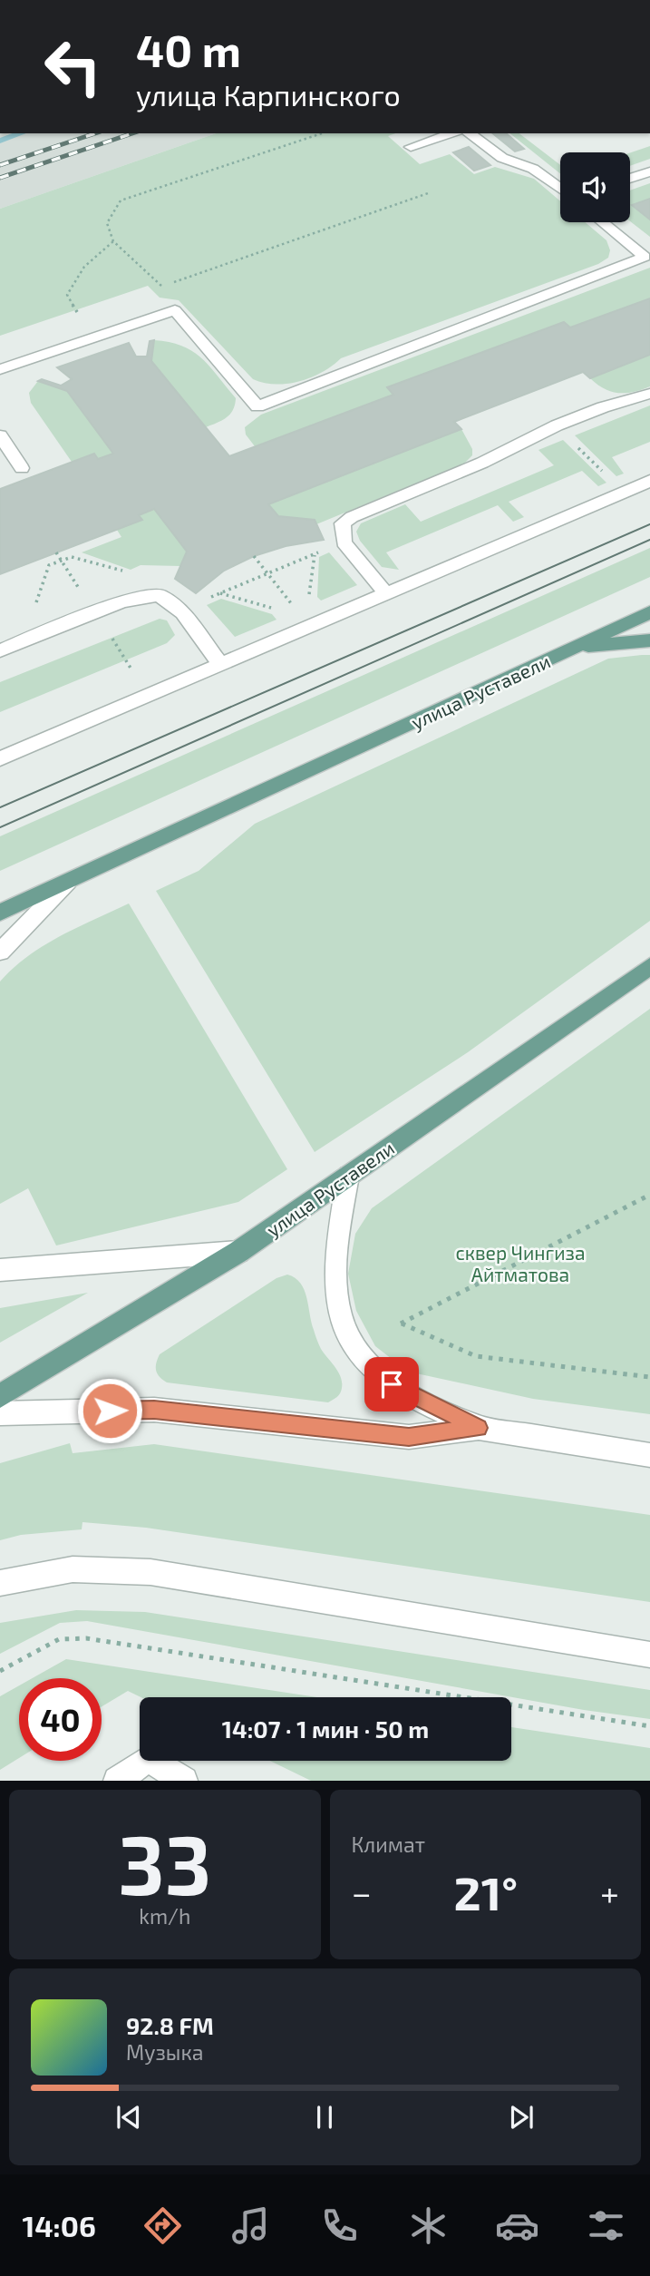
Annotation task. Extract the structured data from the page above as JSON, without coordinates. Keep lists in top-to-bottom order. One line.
{"streets":{"main road":["улица Руставели"]},"parks":["сквер Чингиза Айтматова"],"page":{"turn":["40 m","улица Карпинского"],"limit":"40","trip":"14:07 · 1 мин · 50 m","tile":[["33","km/h"],"Климат"],"heat":["−","21°","+"],"song":["92.8 FM","Музыка"],"tabs":"14:06"}}
